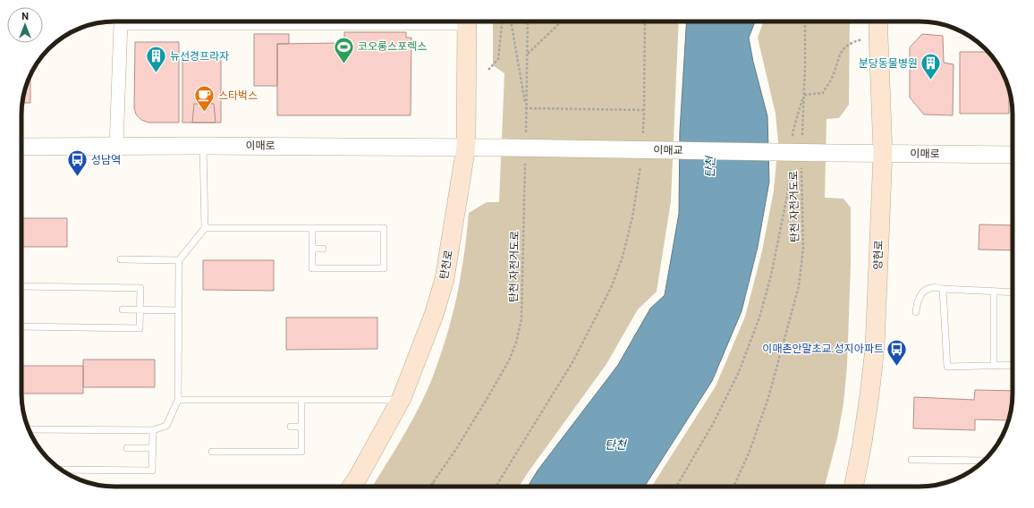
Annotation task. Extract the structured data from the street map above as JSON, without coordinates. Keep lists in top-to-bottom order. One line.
{"streets":{"main road":["양현로","탄천로"],"street":["이매로","이매교"],"path":["탄천 자전거도로"]},"crossings":[["이매로","이매교"],["이매로","양현로"],["이매로","탄천로"]],"water":["탄천"],"places":{"sports":["코오롱스포렉스"],"building":["뉴선경프라자","분당동물병원"],"cafe":["스타벅스"],"bus stop":["성남역","이매촌안말초교.성지아파트"]},"north":"top"}
